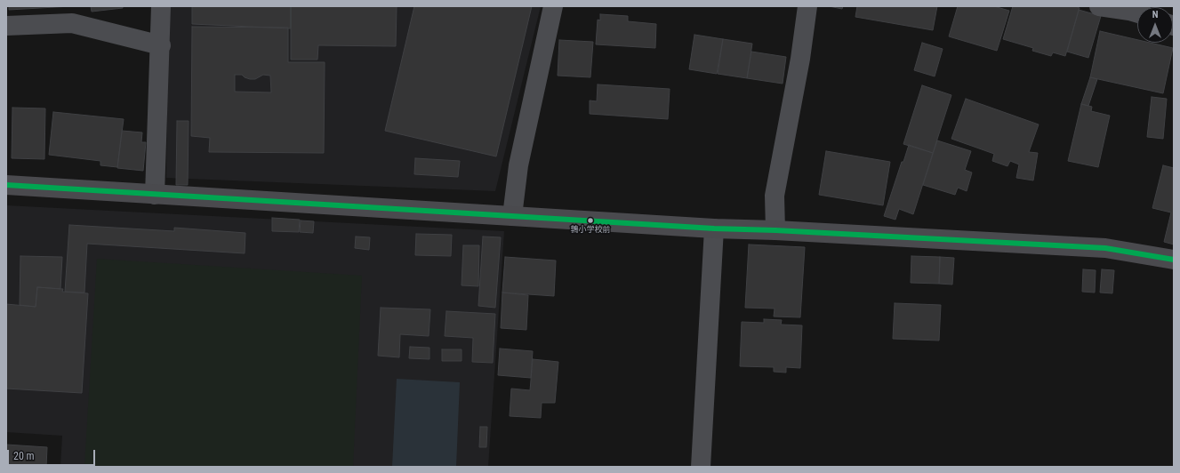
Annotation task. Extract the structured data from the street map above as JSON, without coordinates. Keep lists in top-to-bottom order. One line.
{"places":["鶉小学校前"],"scale_bar":"20 m","north":"top"}
